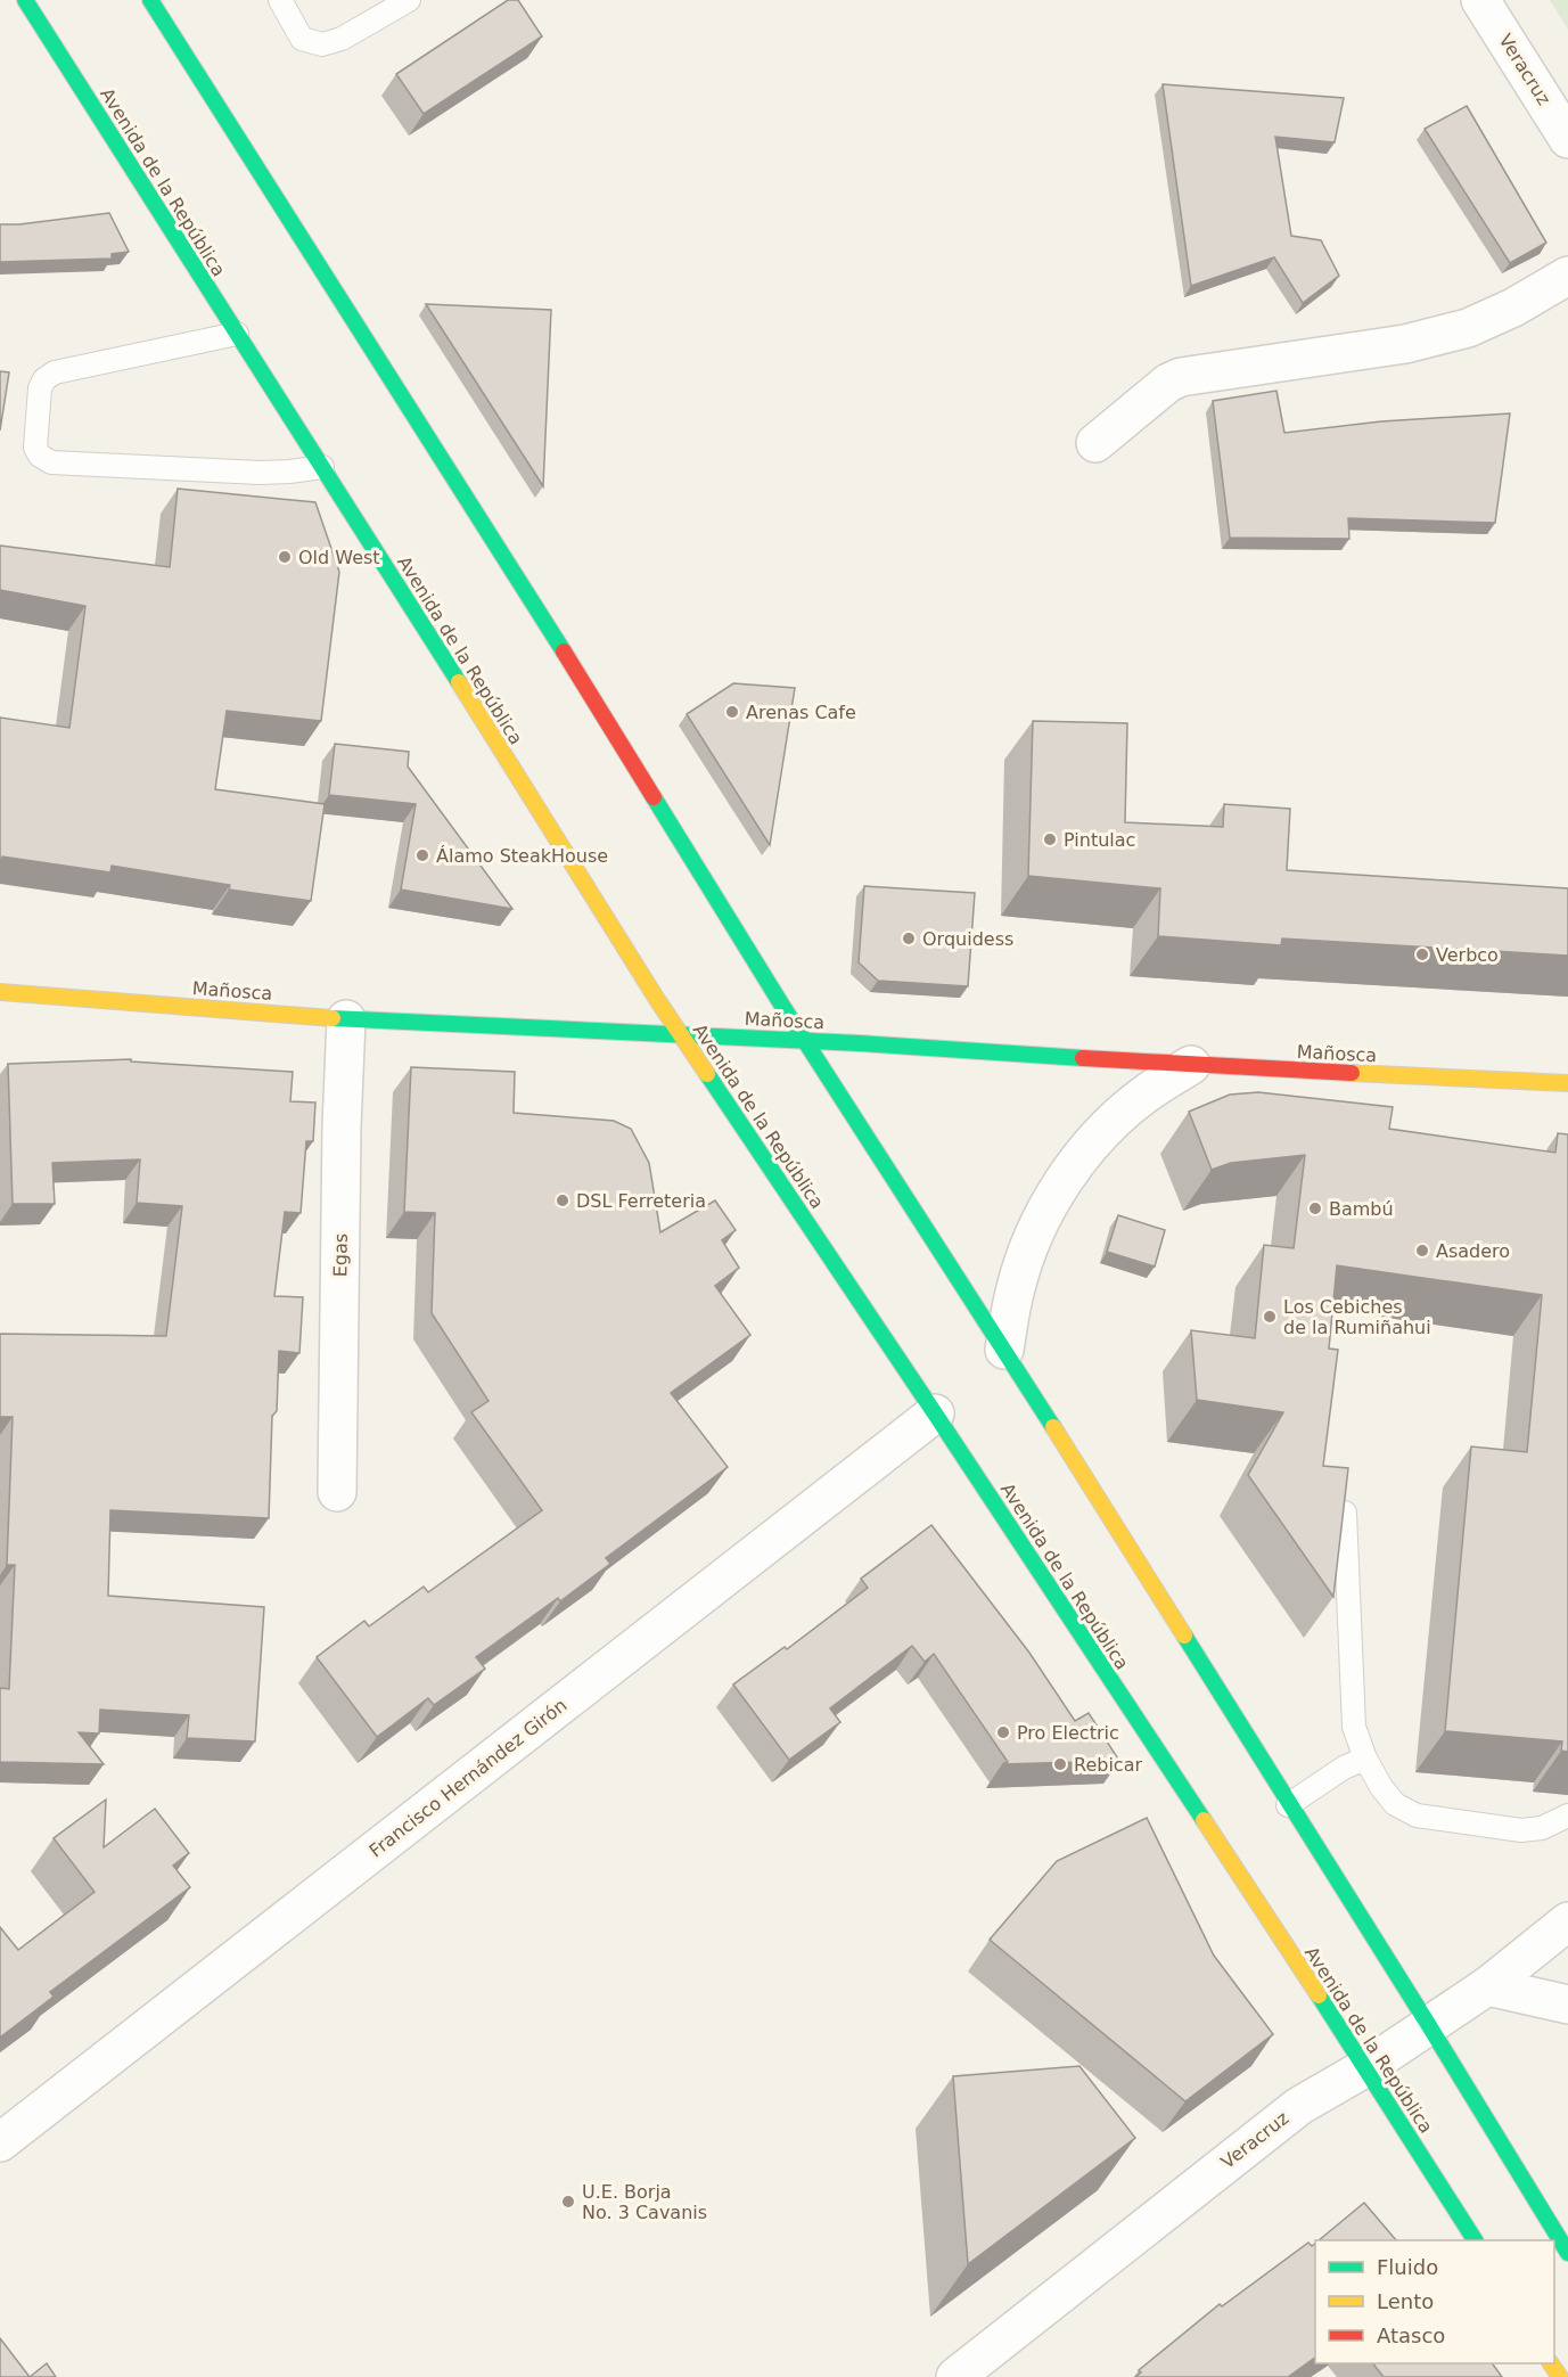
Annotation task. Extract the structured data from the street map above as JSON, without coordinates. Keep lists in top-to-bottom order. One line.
{"streets":{"main road":["Avenida de la República","Mañosca"],"street":["Veracruz","Egas","Francisco Hernández Girón"]},"crossings":[["Veracruz","Avenida de la República"],["Avenida de la República","Mañosca"],["Avenida de la República","Francisco Hernández Girón"],["Mañosca","Egas"]],"places":["Old West","Arenas Cafe","Pintulac","Álamo SteakHouse","Orquidess","Verbco","DSL Ferreteria","Bambú","Asadero","Los Cebiches de la Rumiñahui","Pro Electric","Rebicar","U.E. Borja No. 3 Cavanis"],"legend":["Fluido","Lento","Atasco"]}
